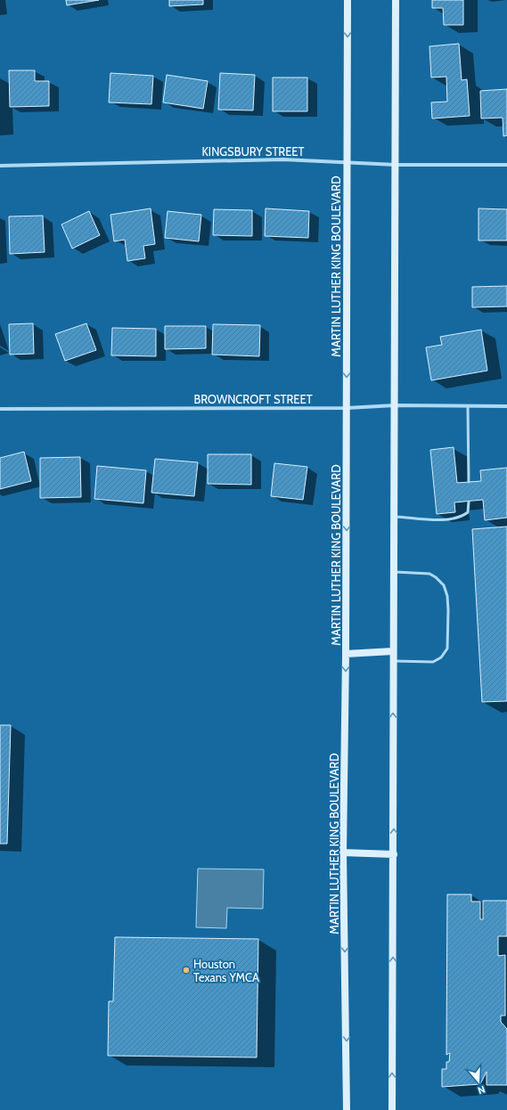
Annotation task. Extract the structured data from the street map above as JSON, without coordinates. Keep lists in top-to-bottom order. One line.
{"streets":{"main road":["MARTIN LUTHER KING BOULEVARD"],"street":["KINGSBURY STREET","BROWNCROFT STREET"]},"crossings":[["KINGSBURY STREET","MARTIN LUTHER KING BOULEVARD"],["MARTIN LUTHER KING BOULEVARD","BROWNCROFT STREET"]],"places":["Houston Texans YMCA"],"north":"bottom"}
